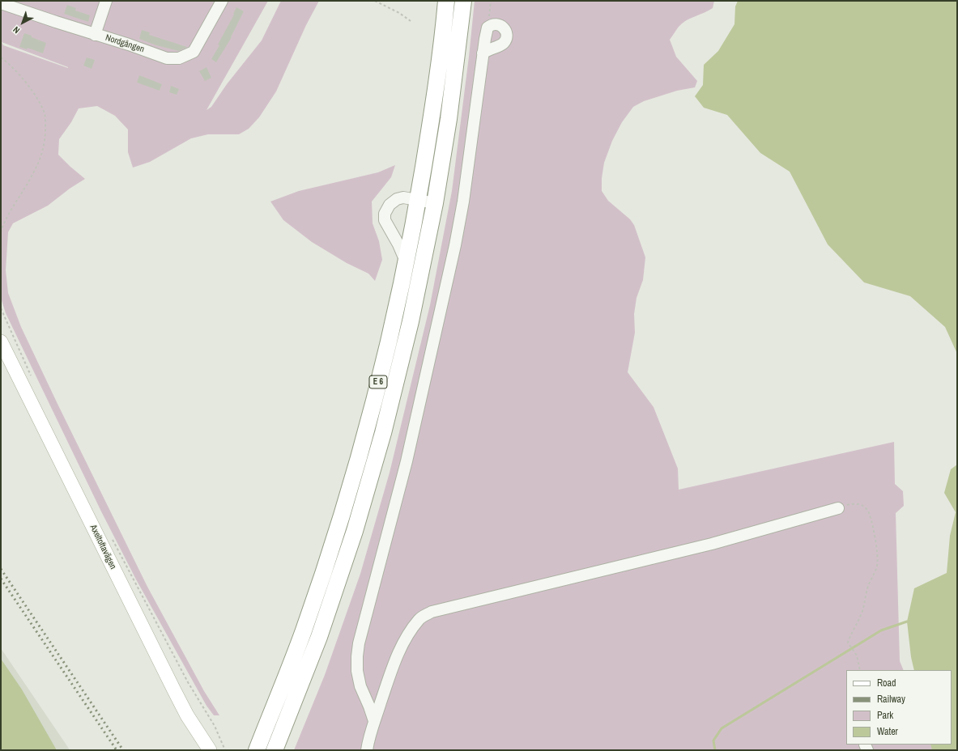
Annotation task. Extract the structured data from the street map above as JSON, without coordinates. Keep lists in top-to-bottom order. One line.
{"streets":{"highway":["E 6"],"main road":["Axeltoftavägen"],"street":["Nordgången"]},"legend":["Road","Railway","Park","Water"],"north":"bottom left"}
